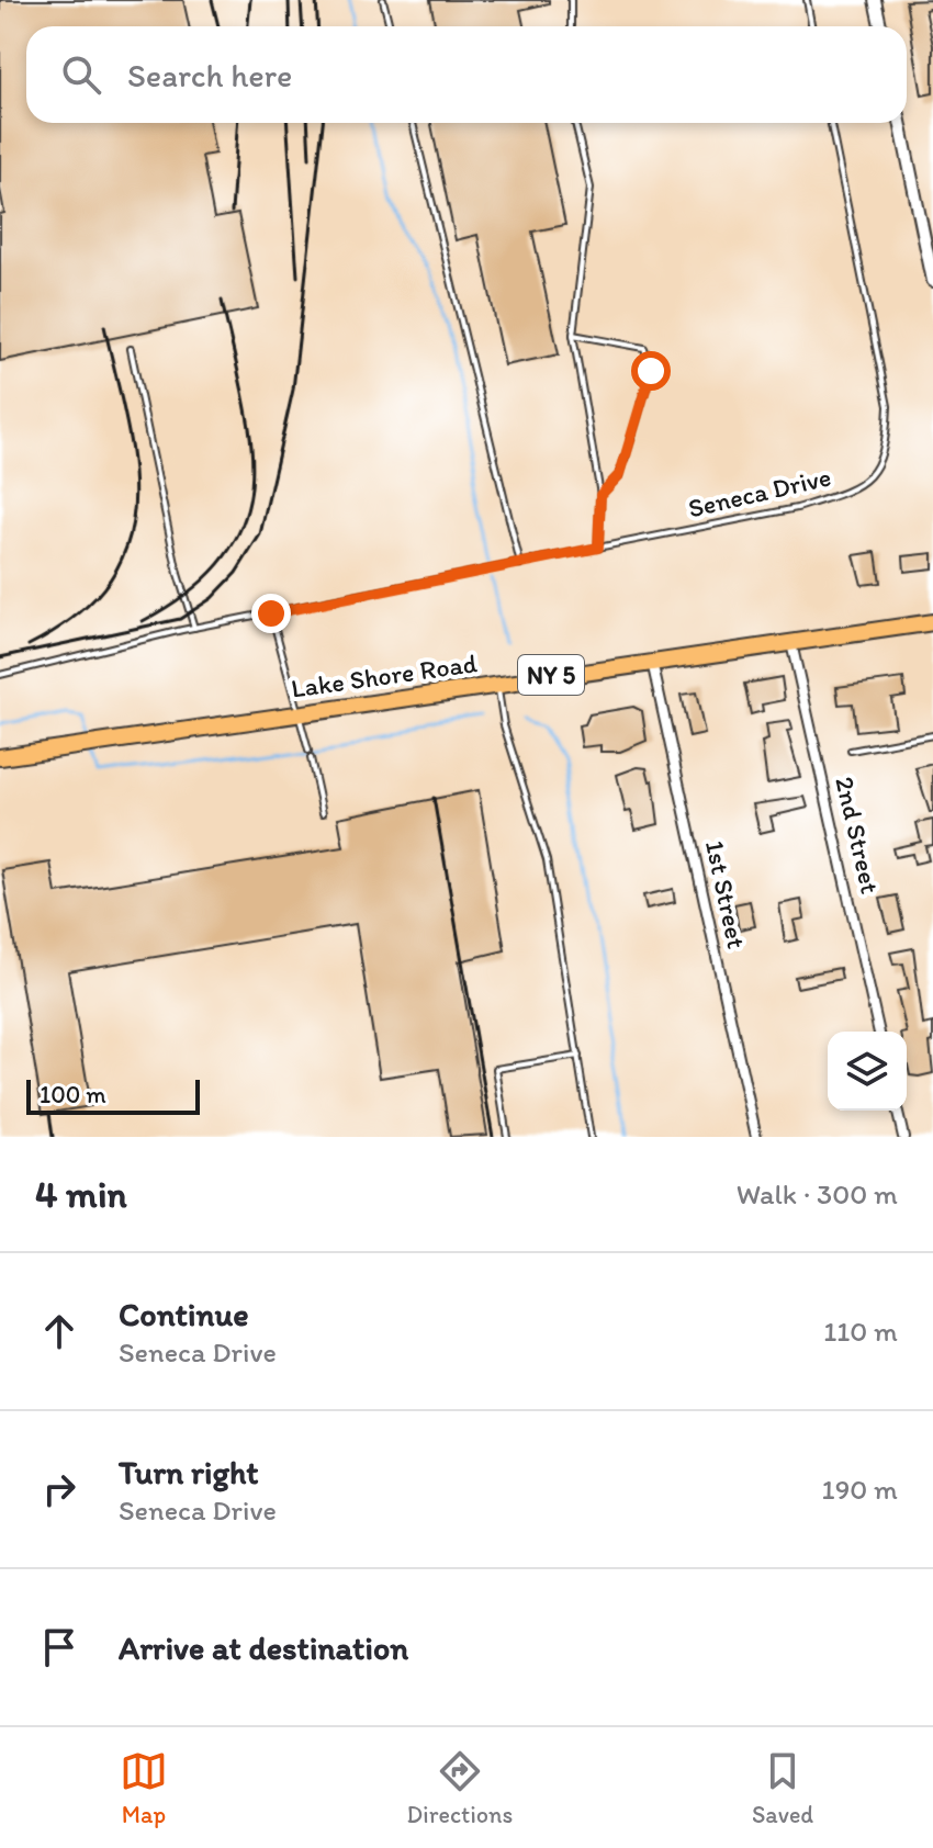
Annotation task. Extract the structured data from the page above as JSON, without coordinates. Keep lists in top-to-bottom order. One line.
{"streets":{"highway":["NY 5","Lake Shore Road"],"street":["2nd Street","1st Street"],"lane":["Seneca Drive"]},"crossings":[["Lake Shore Road","2nd Street"],["Lake Shore Road","1st Street"]],"scale_bar":"100 m","page":{"search":"Search here","scale":"100 m","heading":["4 min","Walk · 300 m"],"list":[["Continue","Seneca Drive","110 m"],["Turn right","Seneca Drive","190 m"],"Arrive at destination"],"nav":["Map","Directions","Saved"]}}
